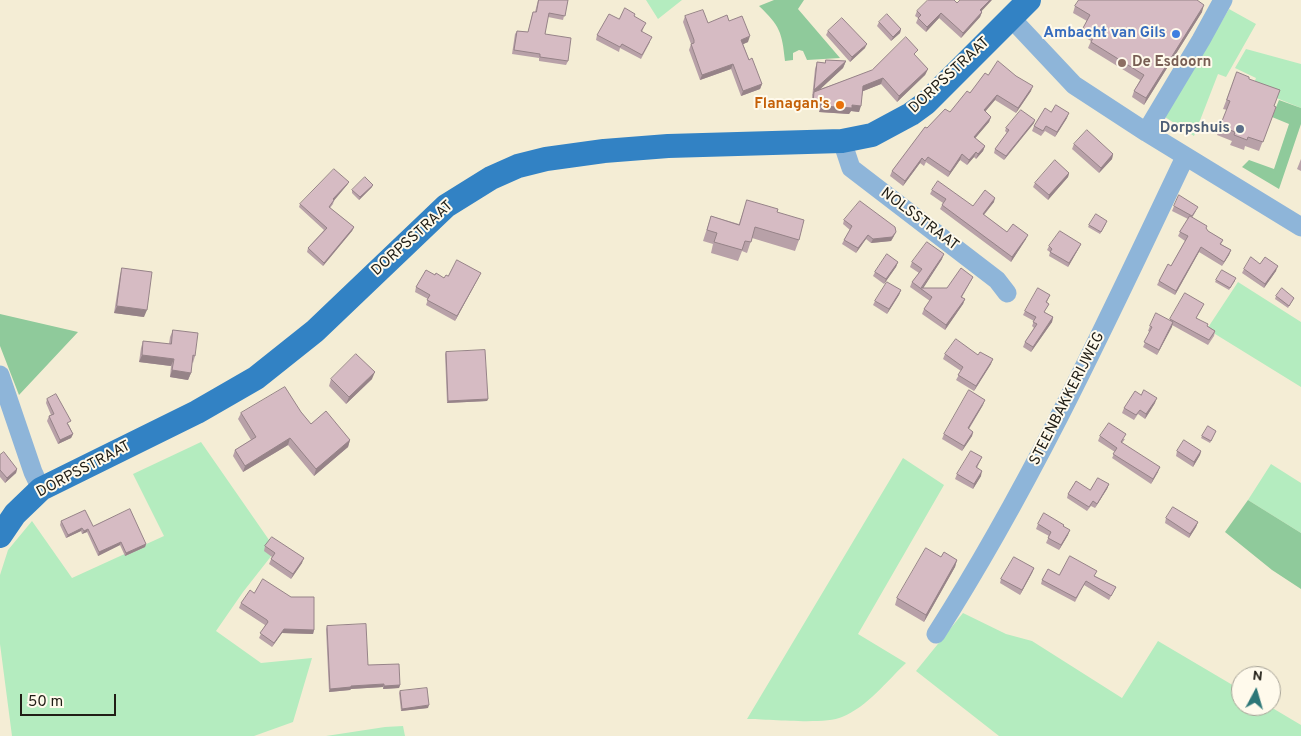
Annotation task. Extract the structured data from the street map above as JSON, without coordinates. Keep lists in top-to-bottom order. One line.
{"streets":{"main road":["DORPSSTRAAT"],"street":["NOLSSTRAAT","STEENBAKKERIJWEG"]},"crossings":[["DORPSSTRAAT","NOLSSTRAAT"]],"places":["Ambacht van Gils","De Esdoorn","Flanagan's","Dorpshuis"],"scale_bar":"50 m","north":"top"}
